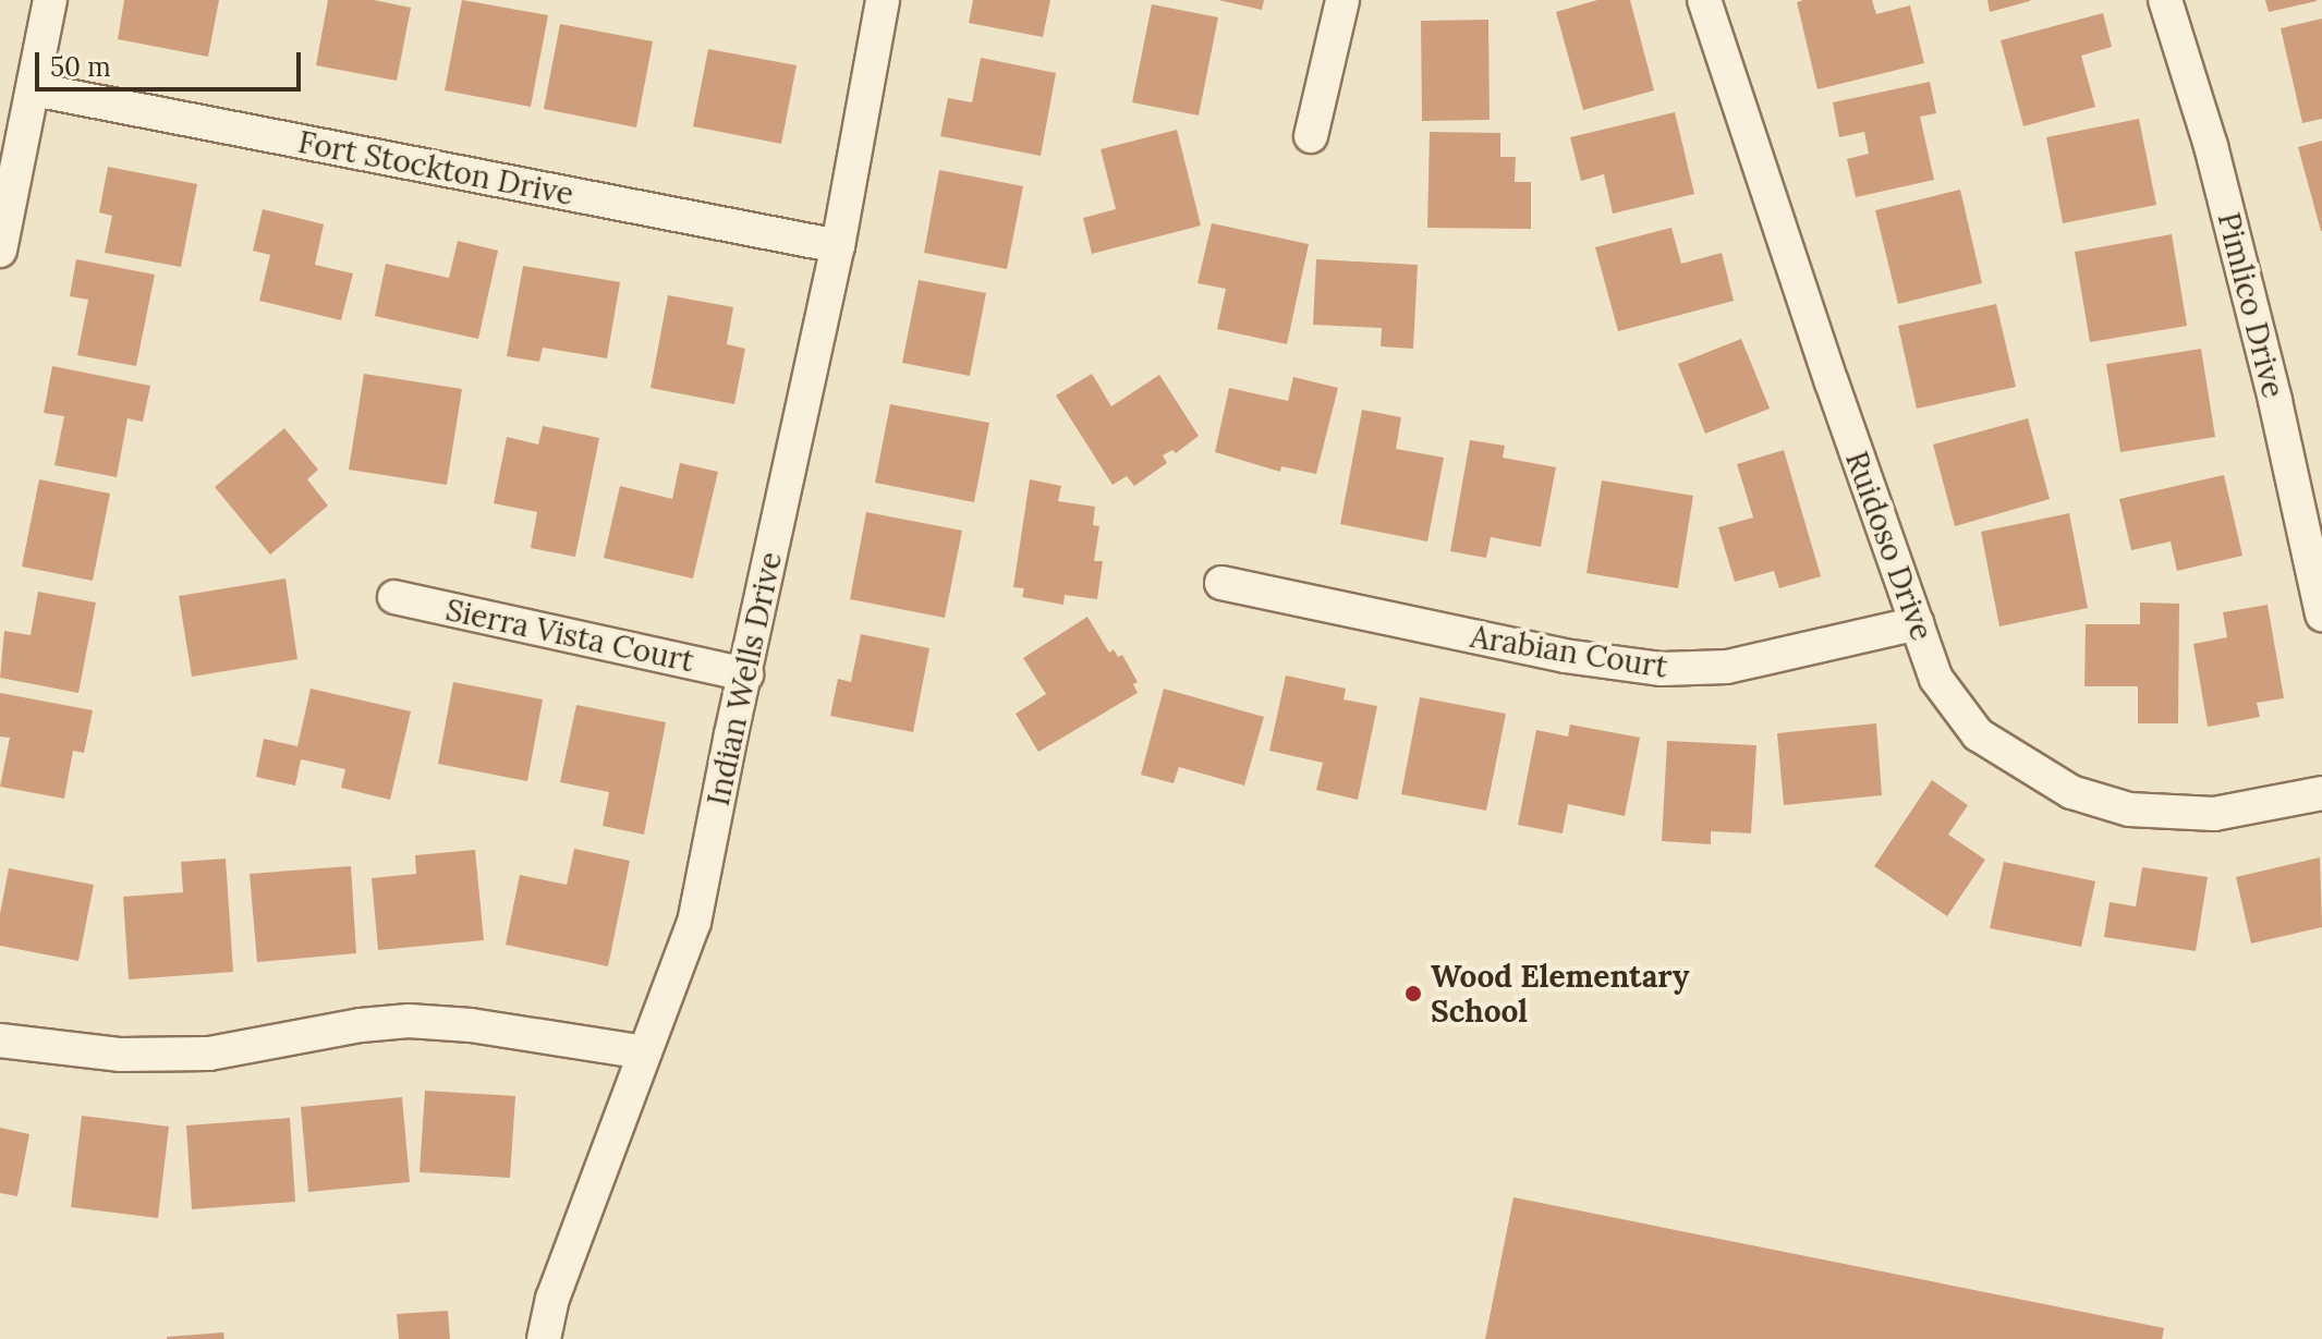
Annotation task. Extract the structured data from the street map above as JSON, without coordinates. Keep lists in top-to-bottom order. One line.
{"streets":{"street":["Fort Stockton Drive","Pimlico Drive","Ruidoso Drive","Sierra Vista Court","Arabian Court","Indian Wells Drive"]},"crossings":[["Fort Stockton Drive","Indian Wells Drive"],["Ruidoso Drive","Arabian Court"],["Sierra Vista Court","Indian Wells Drive"]],"places":["Wood Elementary School"],"scale_bar":"50 m"}
